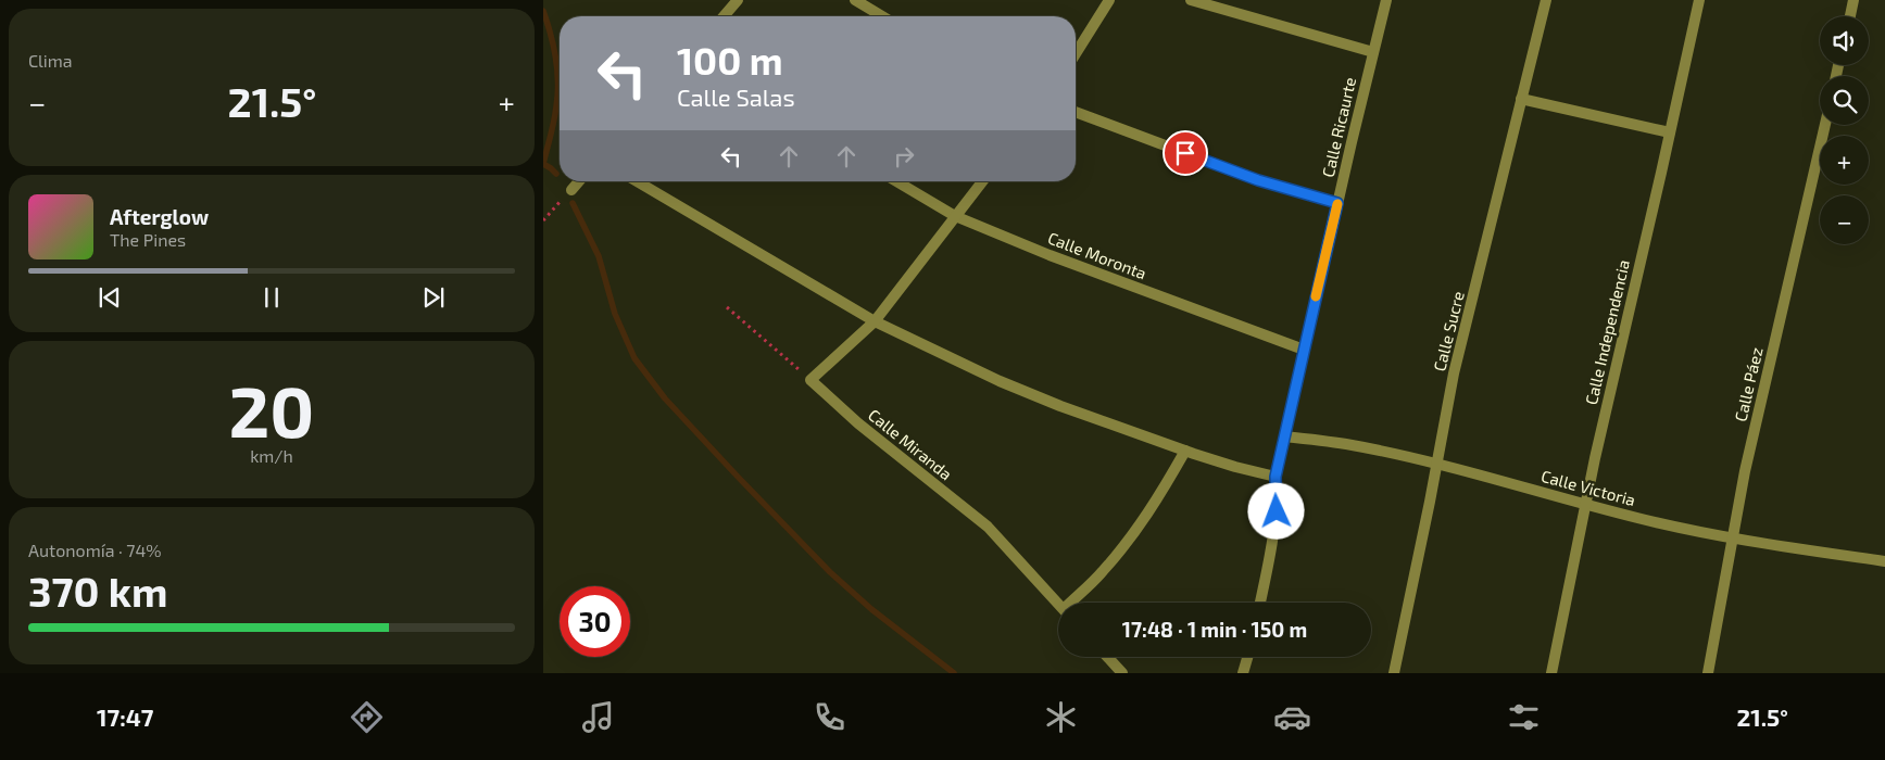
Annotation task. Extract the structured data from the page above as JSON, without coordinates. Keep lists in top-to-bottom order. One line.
{"streets":{"street":["Calle Ricaurte","Calle Moronta","Calle Sucre","Calle Independencia","Calle Páez","Calle Miranda","Calle Victoria"]},"crossings":[["Calle Ricaurte","Calle Moronta"],["Calle Ricaurte","Calle Victoria"],["Calle Sucre","Calle Victoria"],["Calle Independencia","Calle Victoria"],["Calle Páez","Calle Victoria"]],"page":{"tile":["Clima",["20","km/h"],["Autonomía · 74%","370 km"]],"map_buttons":["+","−"],"turn":["100 m","Calle Salas"],"heat":["−","21.5°","+"],"song":["Afterglow","The Pines"],"limit":"30","trip":"17:48 · 1 min · 150 m","tabs":["17:47","21.5°"]}}
